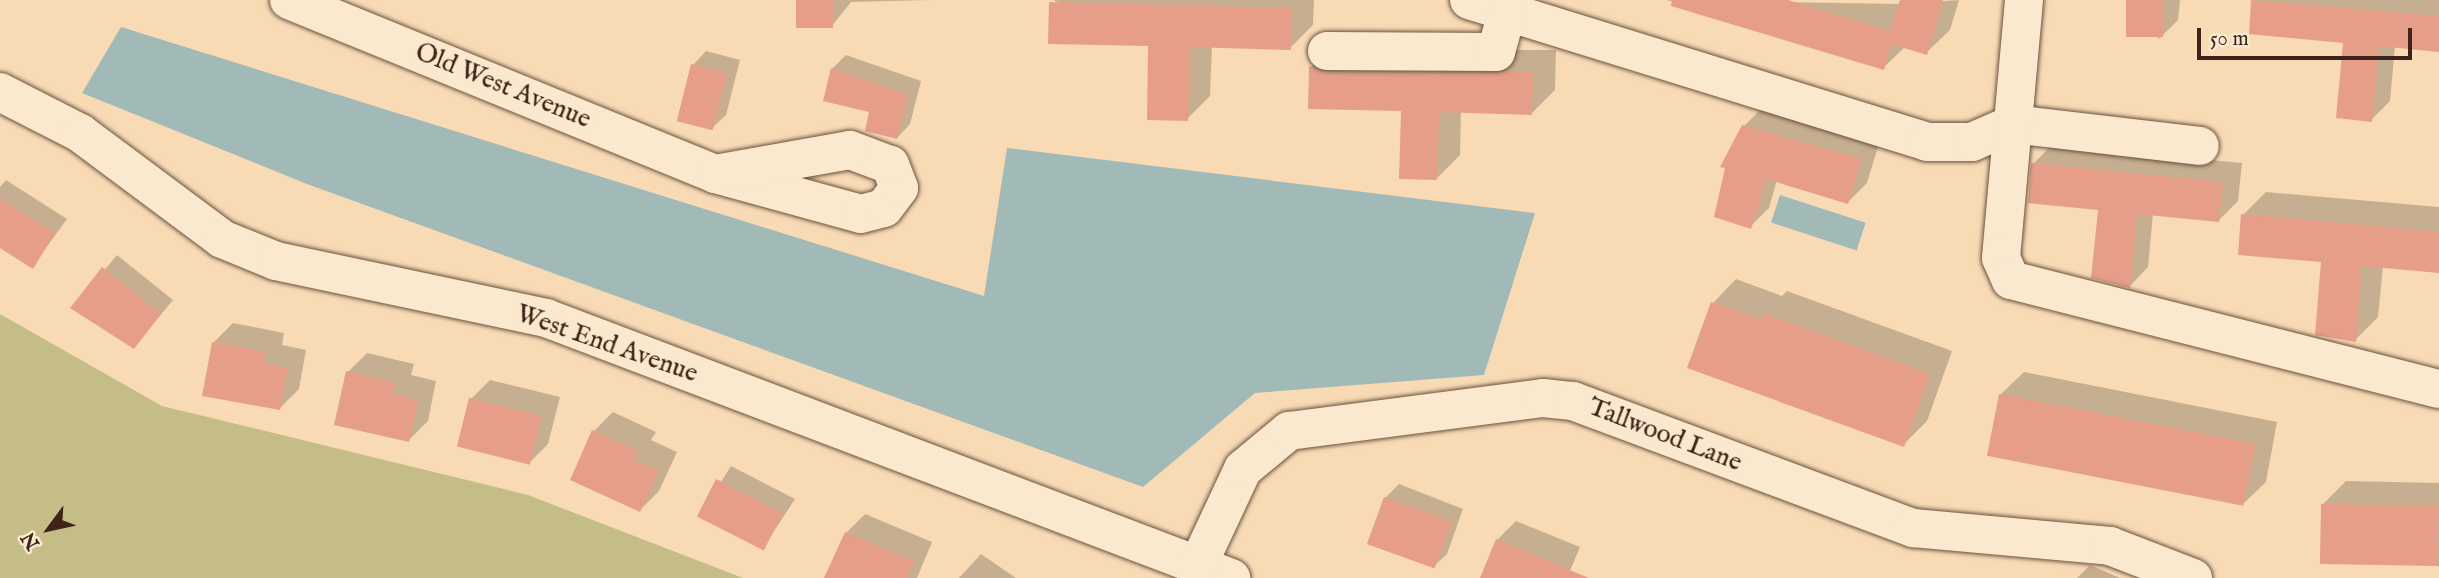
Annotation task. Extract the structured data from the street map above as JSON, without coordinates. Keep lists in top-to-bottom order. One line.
{"streets":{"street":["Old West Avenue","West End Avenue","Tallwood Lane"]},"crossings":[["West End Avenue","Tallwood Lane"]],"scale_bar":"50 m","north":"bottom left"}
